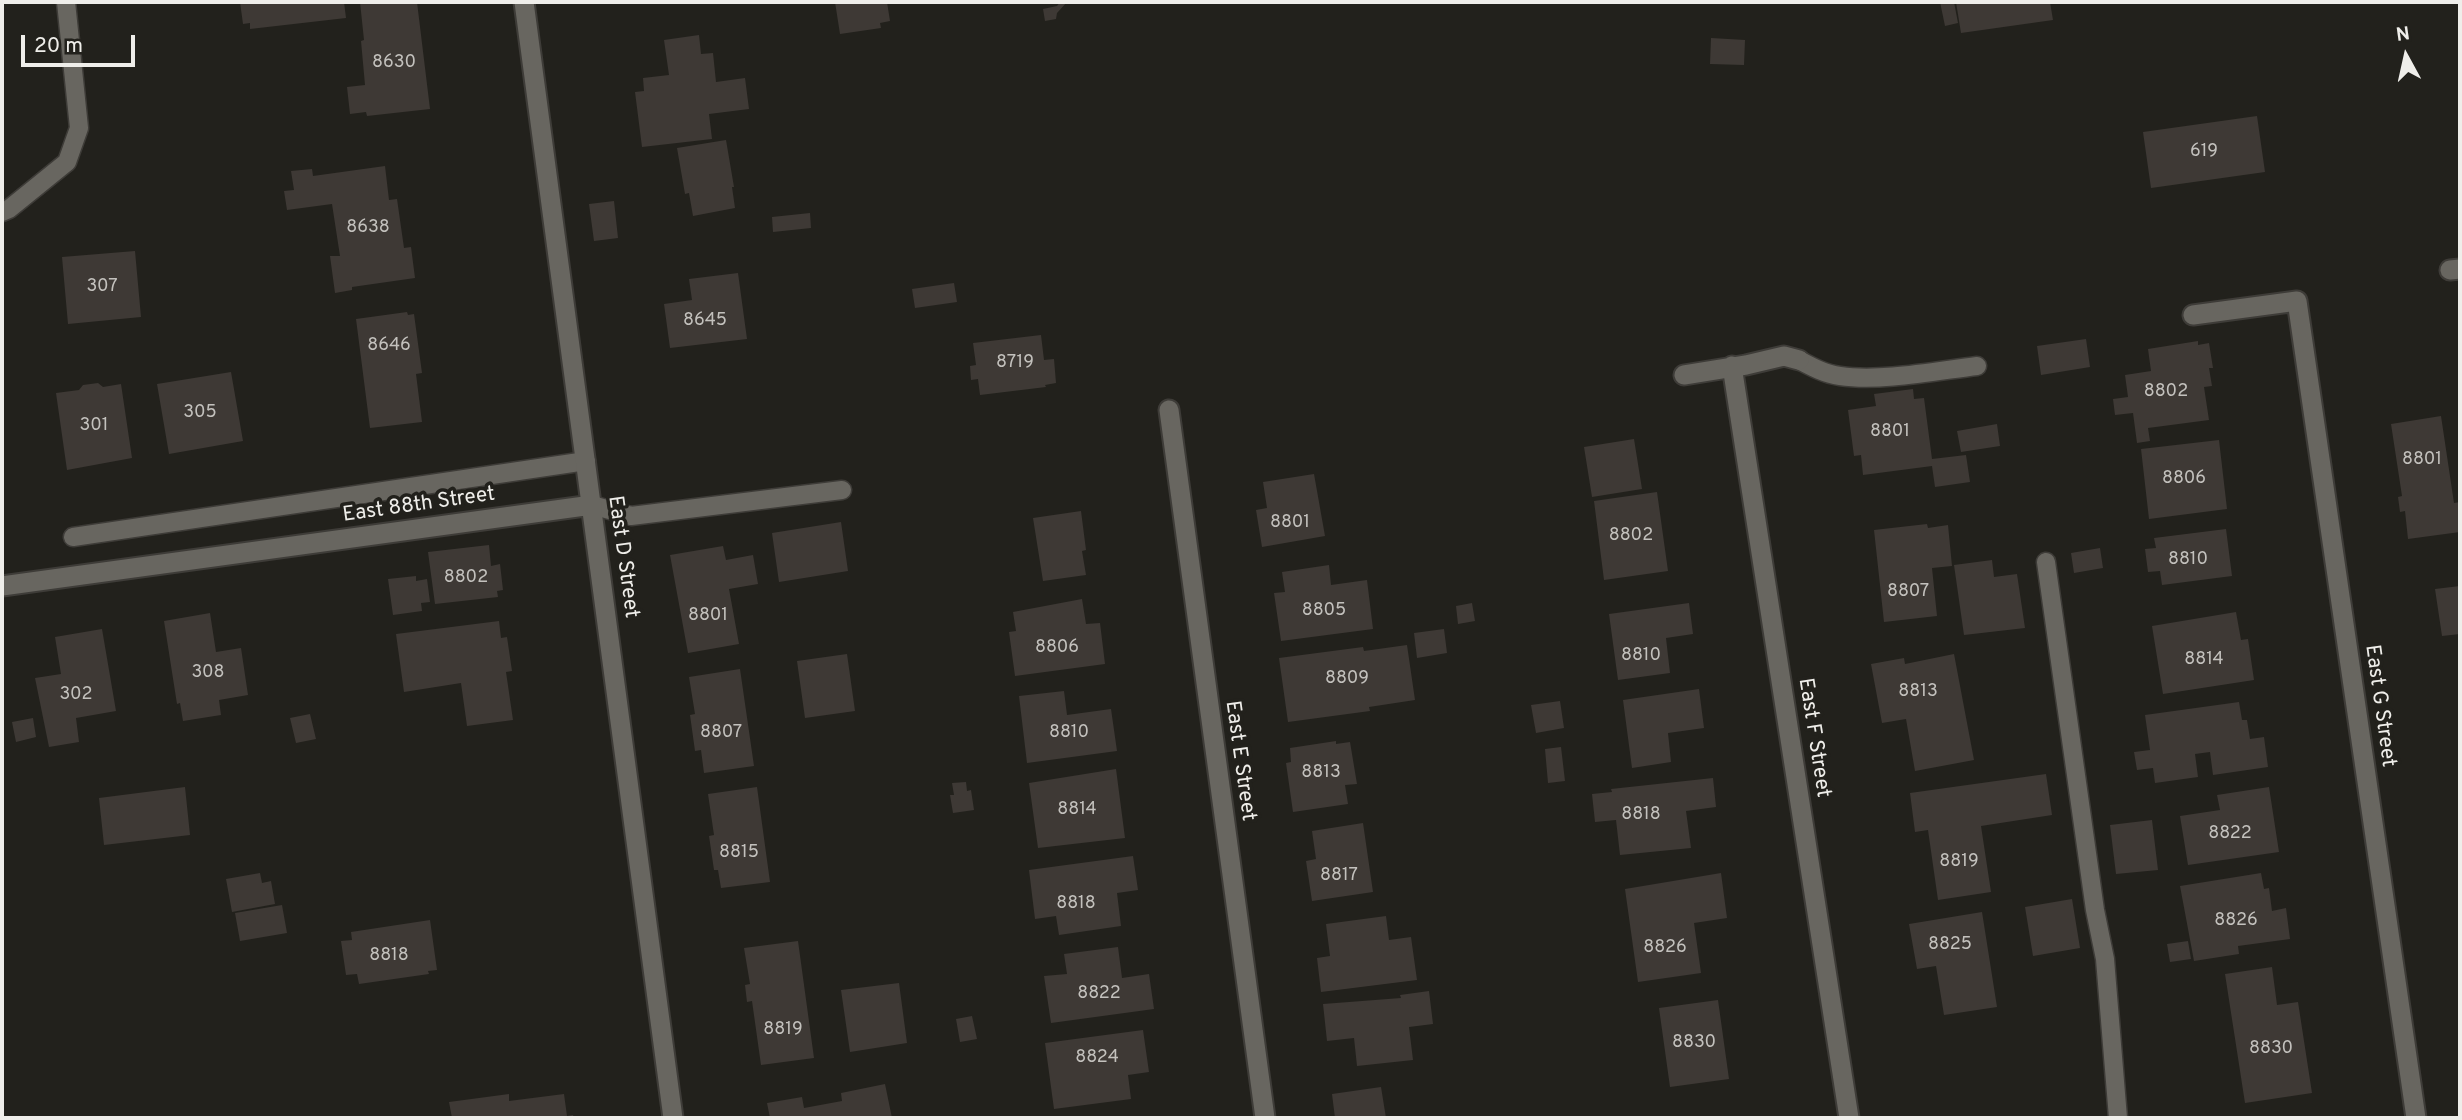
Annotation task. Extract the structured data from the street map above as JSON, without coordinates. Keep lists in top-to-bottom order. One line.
{"streets":{"street":["East 88th Street","East D Street","East G Street","East F Street","East E Street"]},"crossings":[["East 88th Street","East D Street"]],"house_numbers":["8630","619","8638","307","8645","8646","8719","8802","305","301","8801","8801","8806","8801","8802","8810","8802","8807","8805","8801","8806","8810","8814","308","8809","8813","302","8807","8810","8813","8814","8818","8822","8815","8819","8817","8818","8826","8825","8826","8818","8822","8819","8830","8830","8824"],"scale_bar":"20 m","north":"top"}
